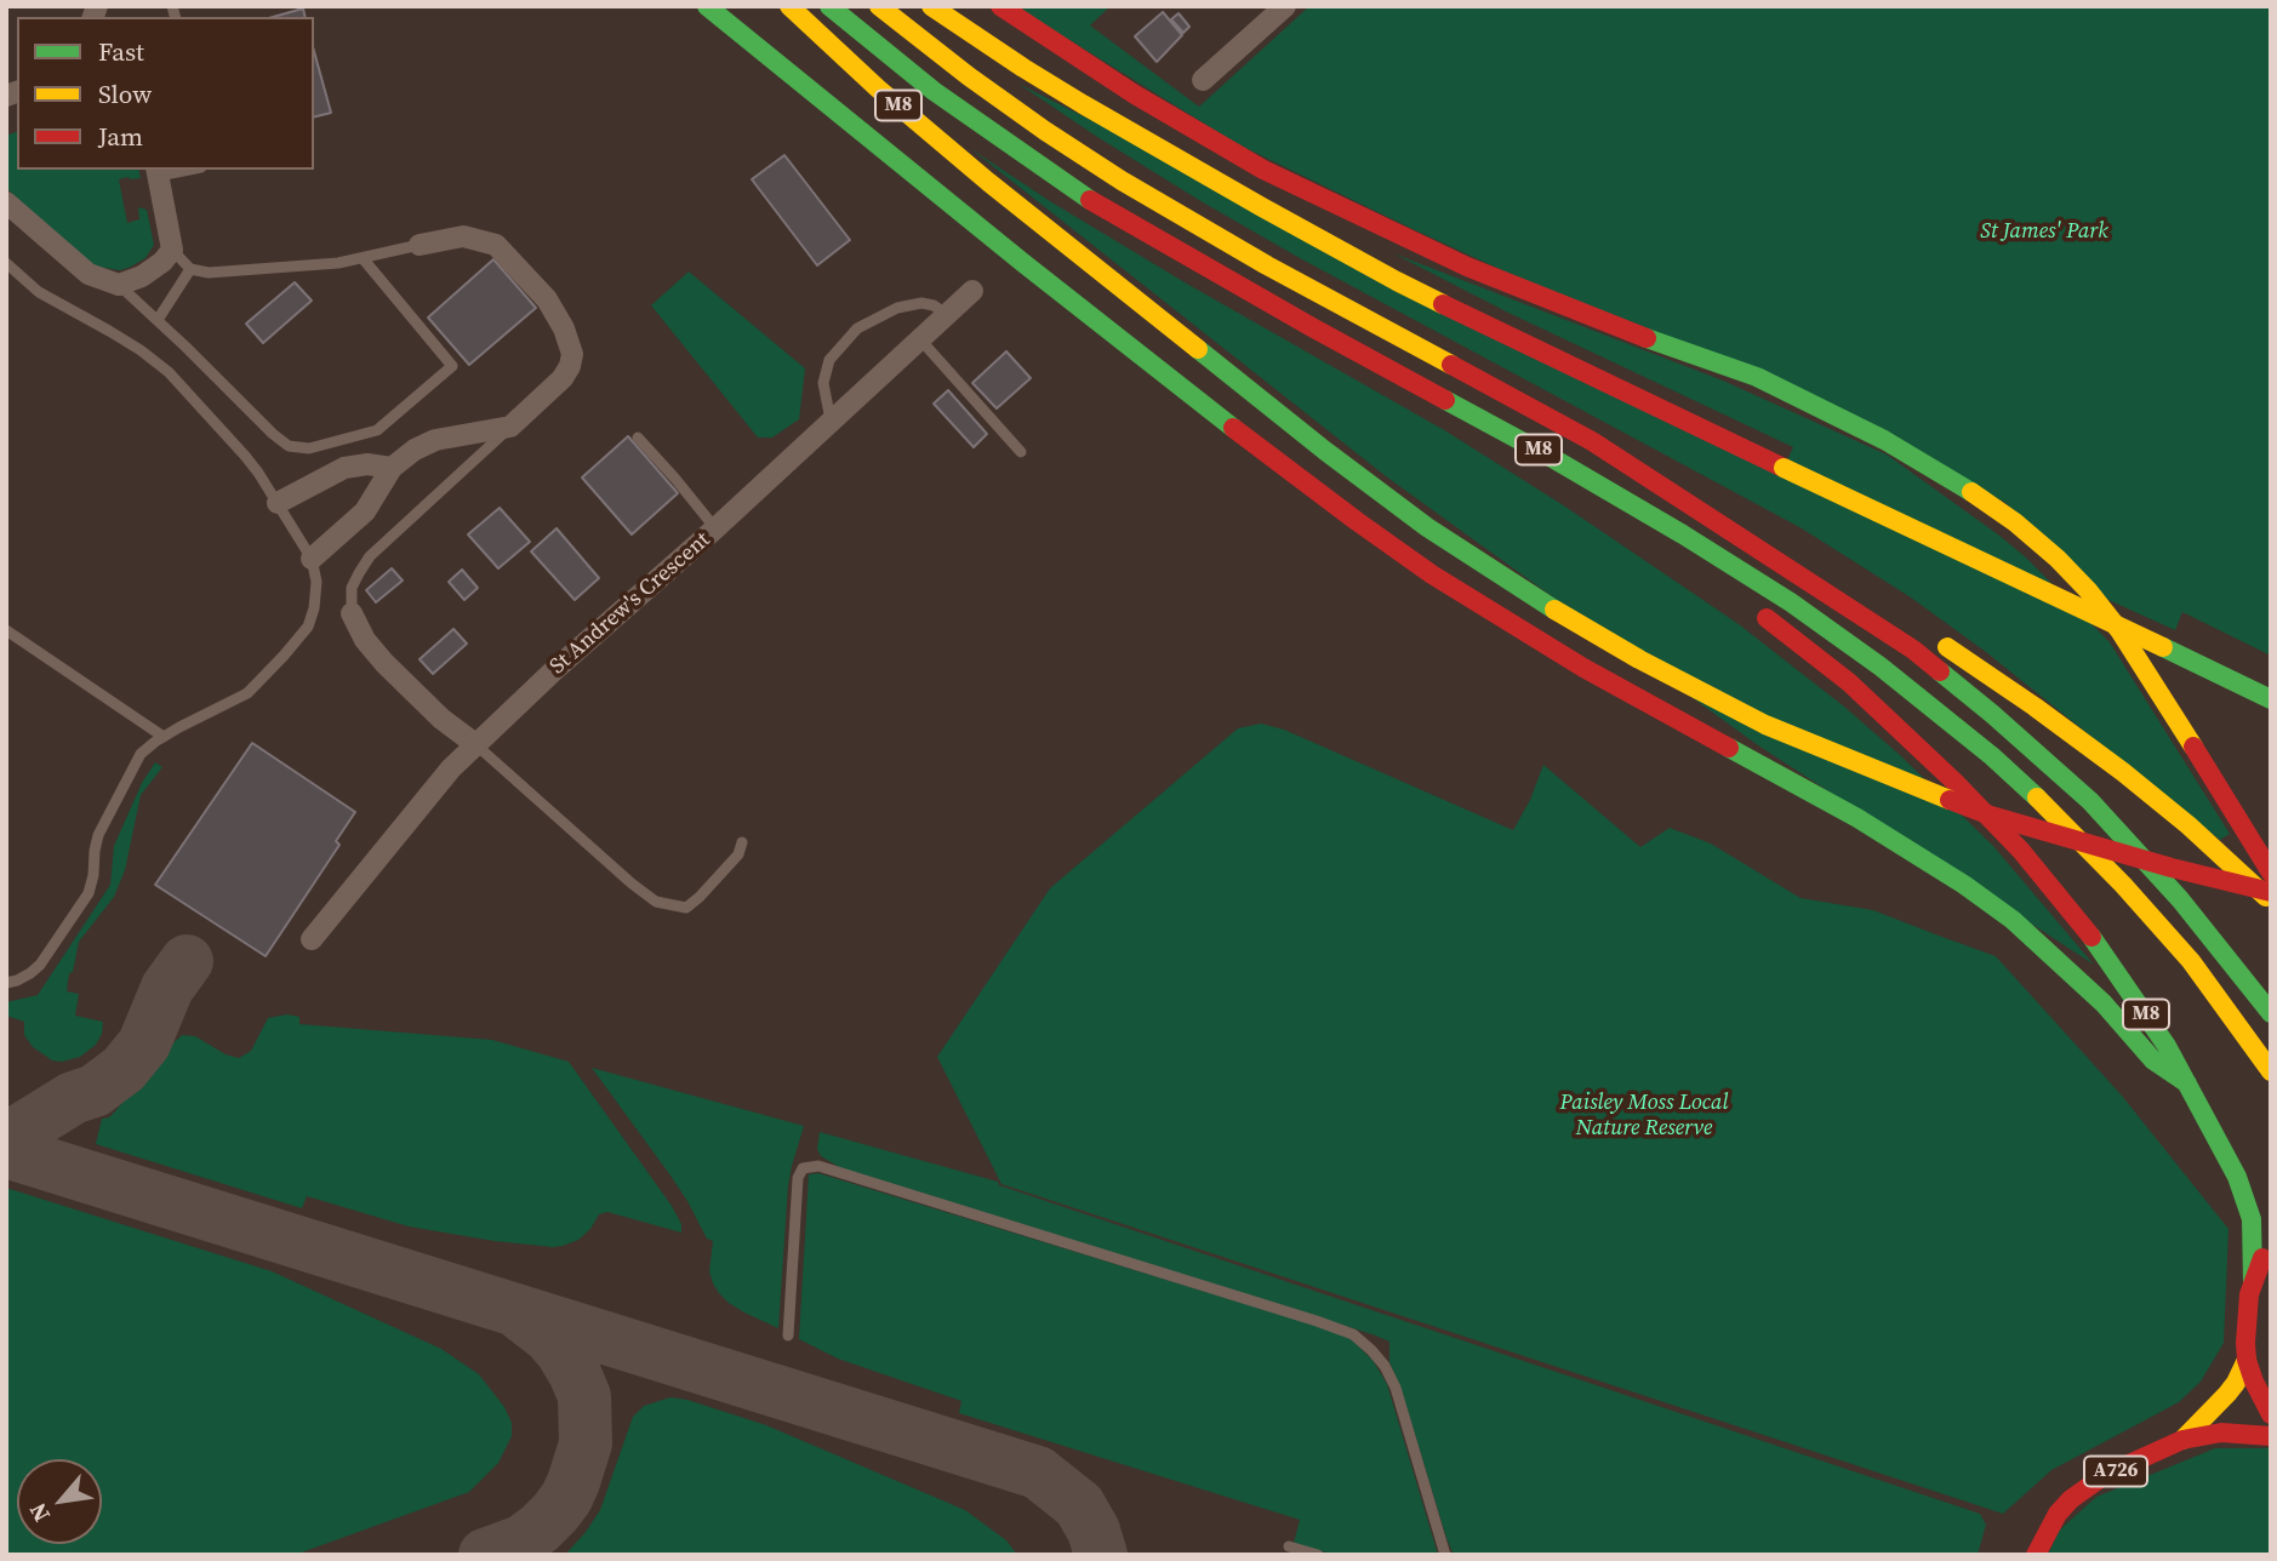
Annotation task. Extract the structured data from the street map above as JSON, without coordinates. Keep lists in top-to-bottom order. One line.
{"streets":{"main road":["M8","A726"],"street":["St Andrew's Crescent"]},"parks":["St James' Park","Paisley Moss Local Nature Reserve"],"legend":["Fast","Slow","Jam"],"north":"bottom left"}
